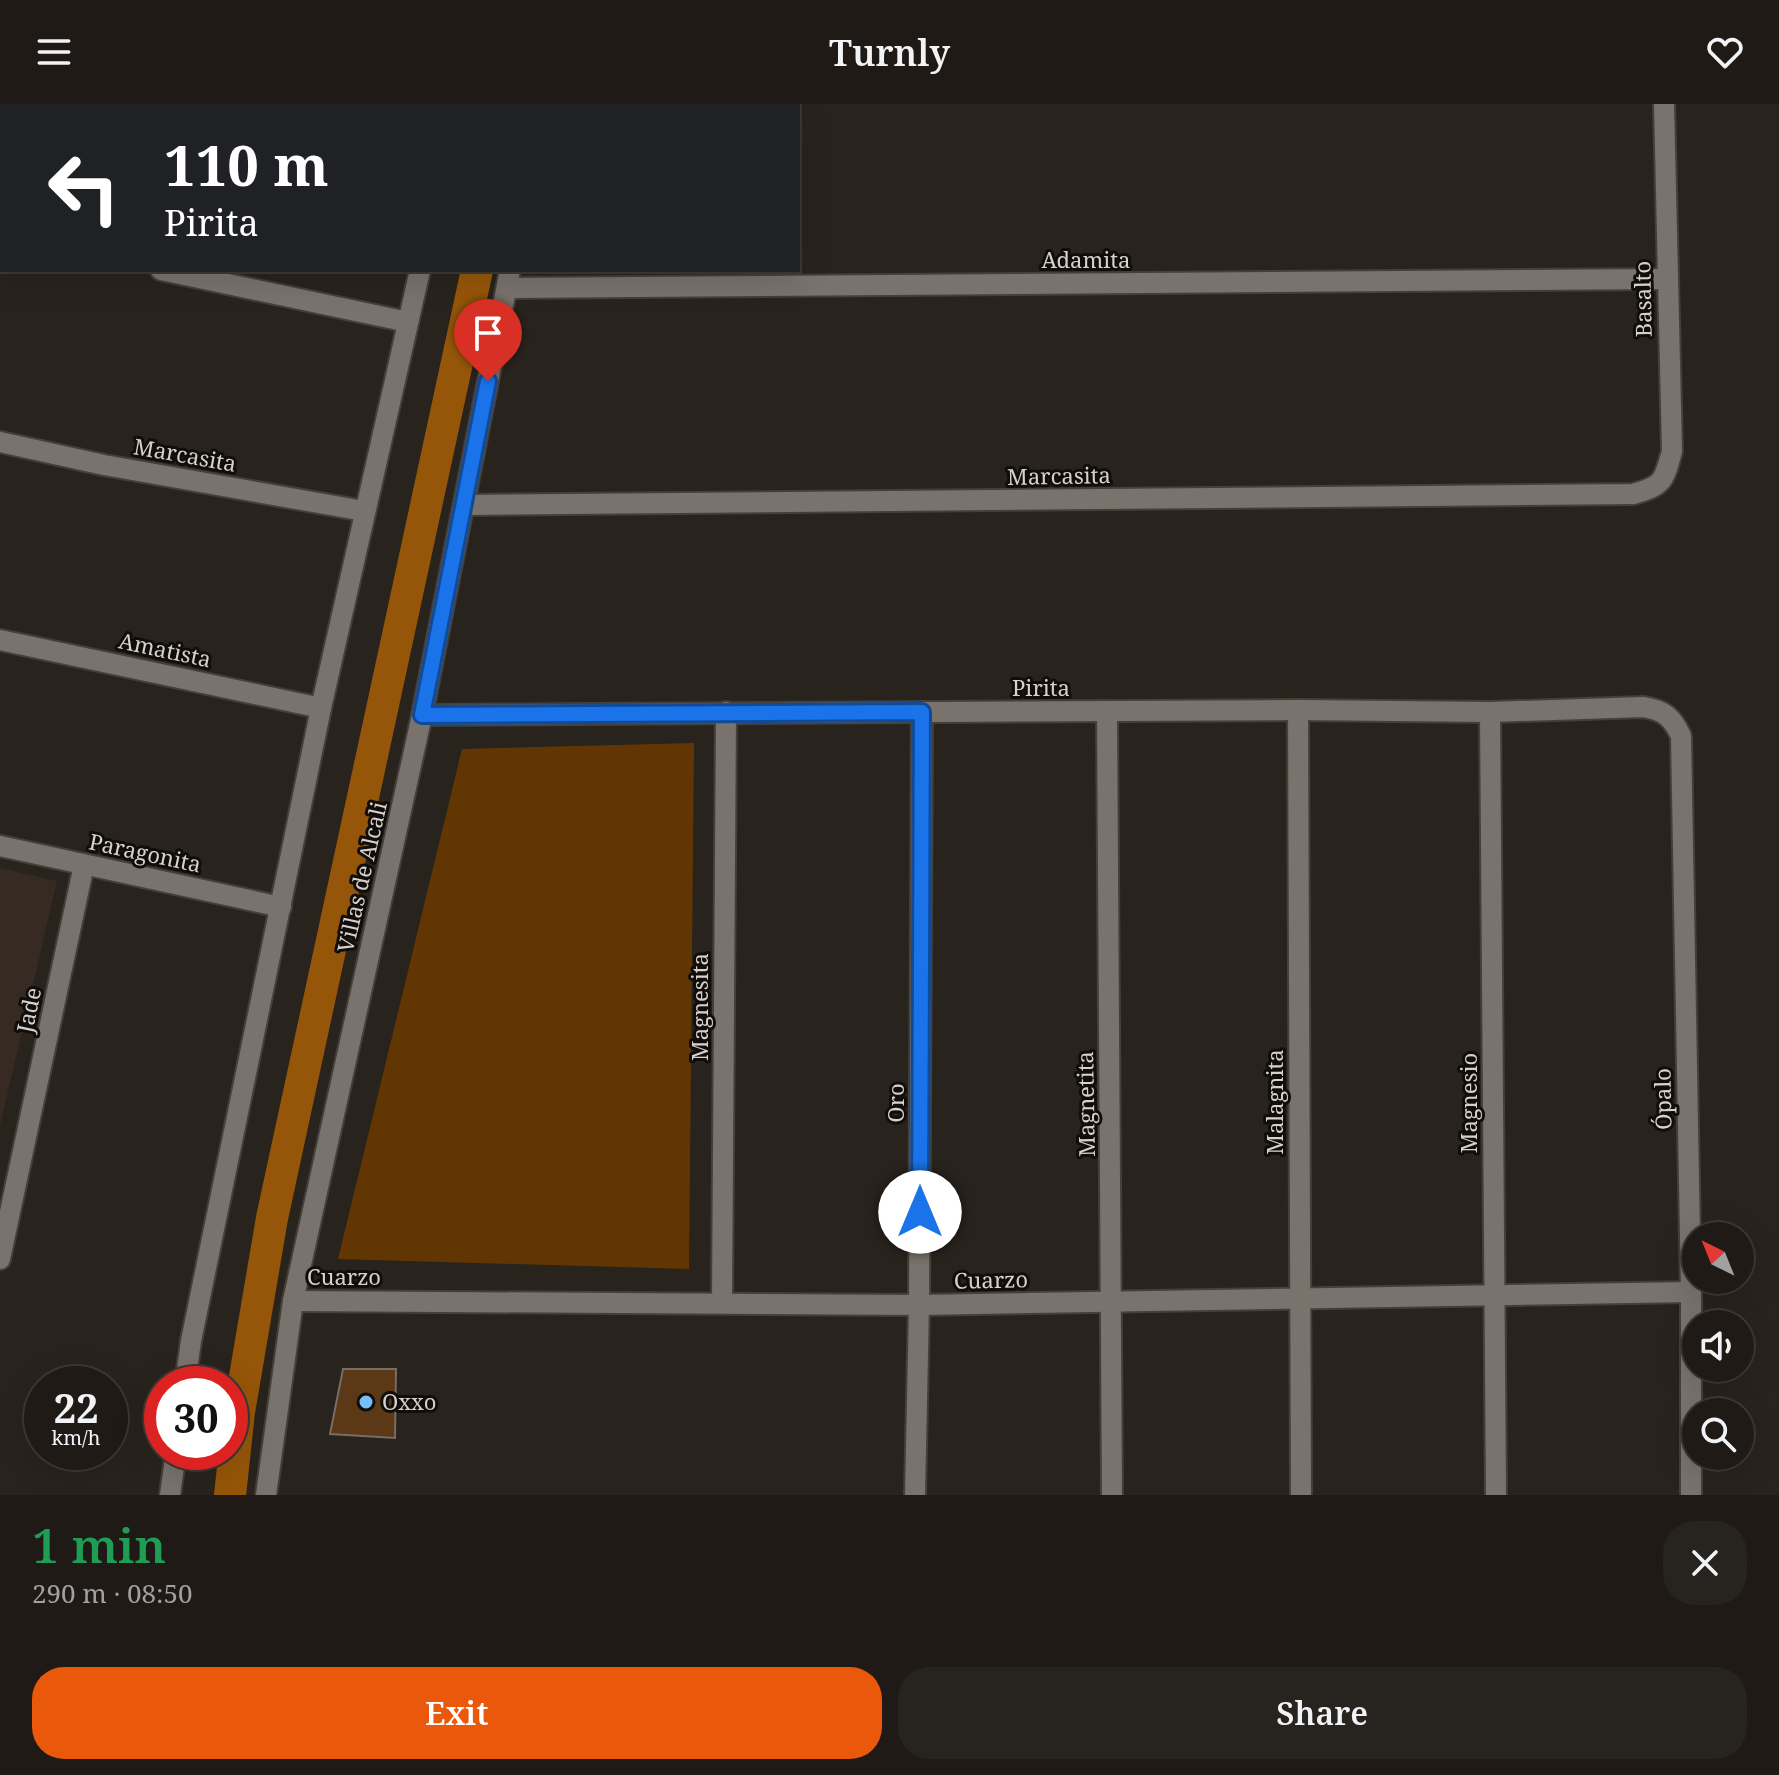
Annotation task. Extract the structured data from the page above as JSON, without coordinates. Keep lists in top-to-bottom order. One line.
{"streets":{"street":["Adamita","Basalto","Marcasita","Amatista","Pirita","Paragonita","Villas de Alcali","Magnesita","Jade","Ópalo","Malagnita","Oro","Magnesio","Magnetita","Cuarzo"]},"crossings":[["Adamita","Basalto"],["Adamita","Villas de Alcali"],["Basalto","Marcasita"],["Marcasita","Villas de Alcali"],["Pirita","Villas de Alcali"],["Pirita","Magnesita"],["Pirita","Ópalo"],["Pirita","Malagnita"],["Pirita","Oro"],["Pirita","Magnesio"],["Pirita","Magnetita"],["Paragonita","Jade"],["Villas de Alcali","Cuarzo"],["Magnesita","Cuarzo"],["Malagnita","Cuarzo"],["Oro","Cuarzo"],["Magnesio","Cuarzo"],["Magnetita","Cuarzo"]],"places":["Oxxo"],"north":"top left","page":{"header":"Turnly","turn":["110 m","Pirita"],"speed":"22 km/h","limit":"30","heading":["1 min","290 m · 08:50"],"buttons":["Exit","Share"]}}
